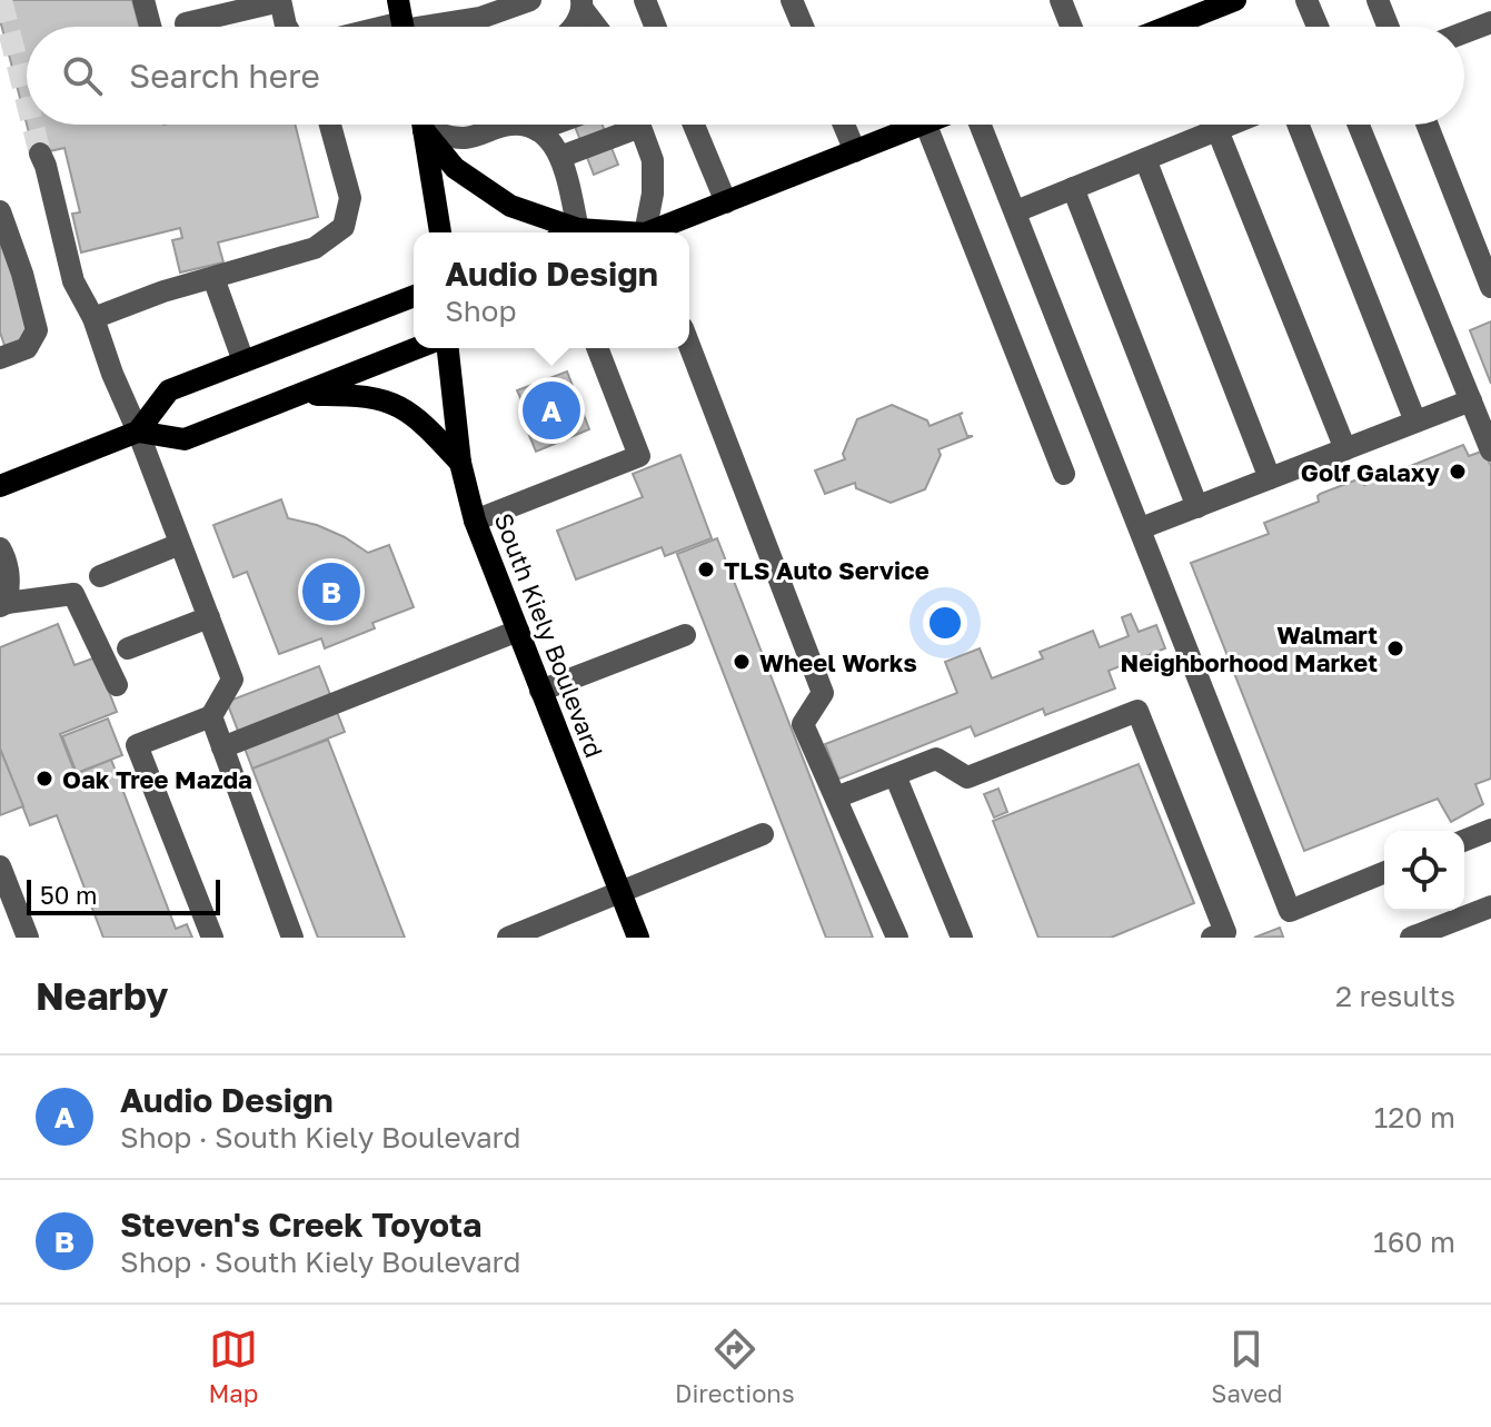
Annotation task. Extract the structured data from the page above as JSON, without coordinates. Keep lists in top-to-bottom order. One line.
{"streets":{"main road":["South Kiely Boulevard"]},"places":["Golf Galaxy","TLS Auto Service","Walmart Neighborhood Market","Wheel Works","Oak Tree Mazda"],"scale_bar":"50 m","page":{"search":"Search here","popup":["Audio Design","Shop"],"pins":["A","B"],"scale":"50 m","heading":["Nearby","2 results"],"list":[{"mark":"A","name":"Audio Design","note":"Shop · South Kiely Boulevard","value":"120 m"},{"mark":"B","name":"Steven's Creek Toyota","note":"Shop · South Kiely Boulevard","value":"160 m"}],"nav":["Map","Directions","Saved"]}}
